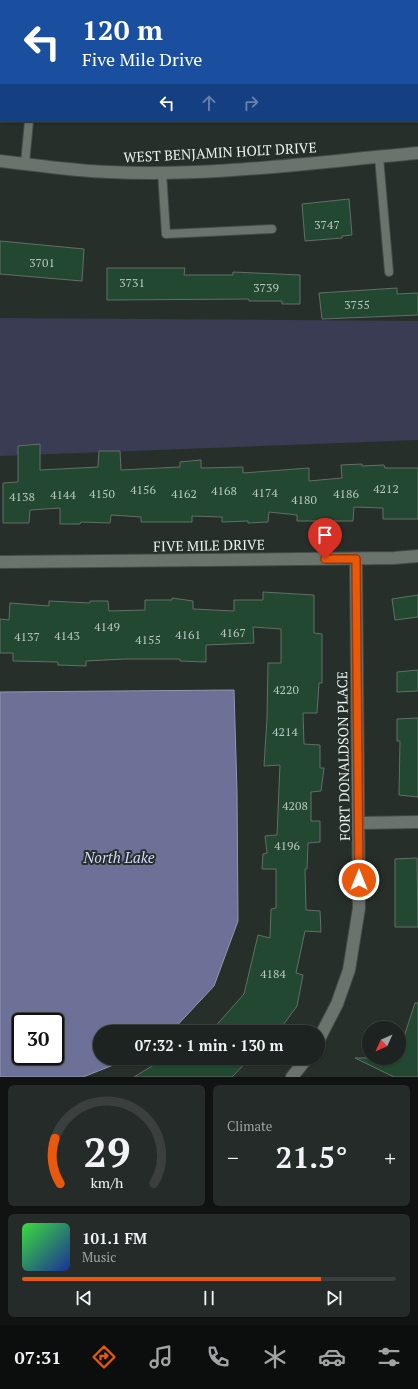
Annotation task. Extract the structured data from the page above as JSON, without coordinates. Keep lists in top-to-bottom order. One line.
{"streets":{"street":["WEST BENJAMIN HOLT DRIVE","FIVE MILE DRIVE","FORT DONALDSON PLACE"]},"crossings":[["FIVE MILE DRIVE","FORT DONALDSON PLACE"]],"water":["North Lake"],"house_numbers":["3747","3701","3731","3739","3755","4212","4156","4168","4174","4150","4162","4186","4144","4138","4180","4149","4167","4161","4143","4137","4155","4220","4214","4208","4196","4184"],"north":"bottom left","page":{"turn":["120 m","Five Mile Drive"],"limit":"30","trip":"07:32 · 1 min · 130 m","tile":"Climate","heat":["−","21.5°","+"],"song":["101.1 FM","Music"],"tabs":"07:31","gauge":["29","km/h"]}}
